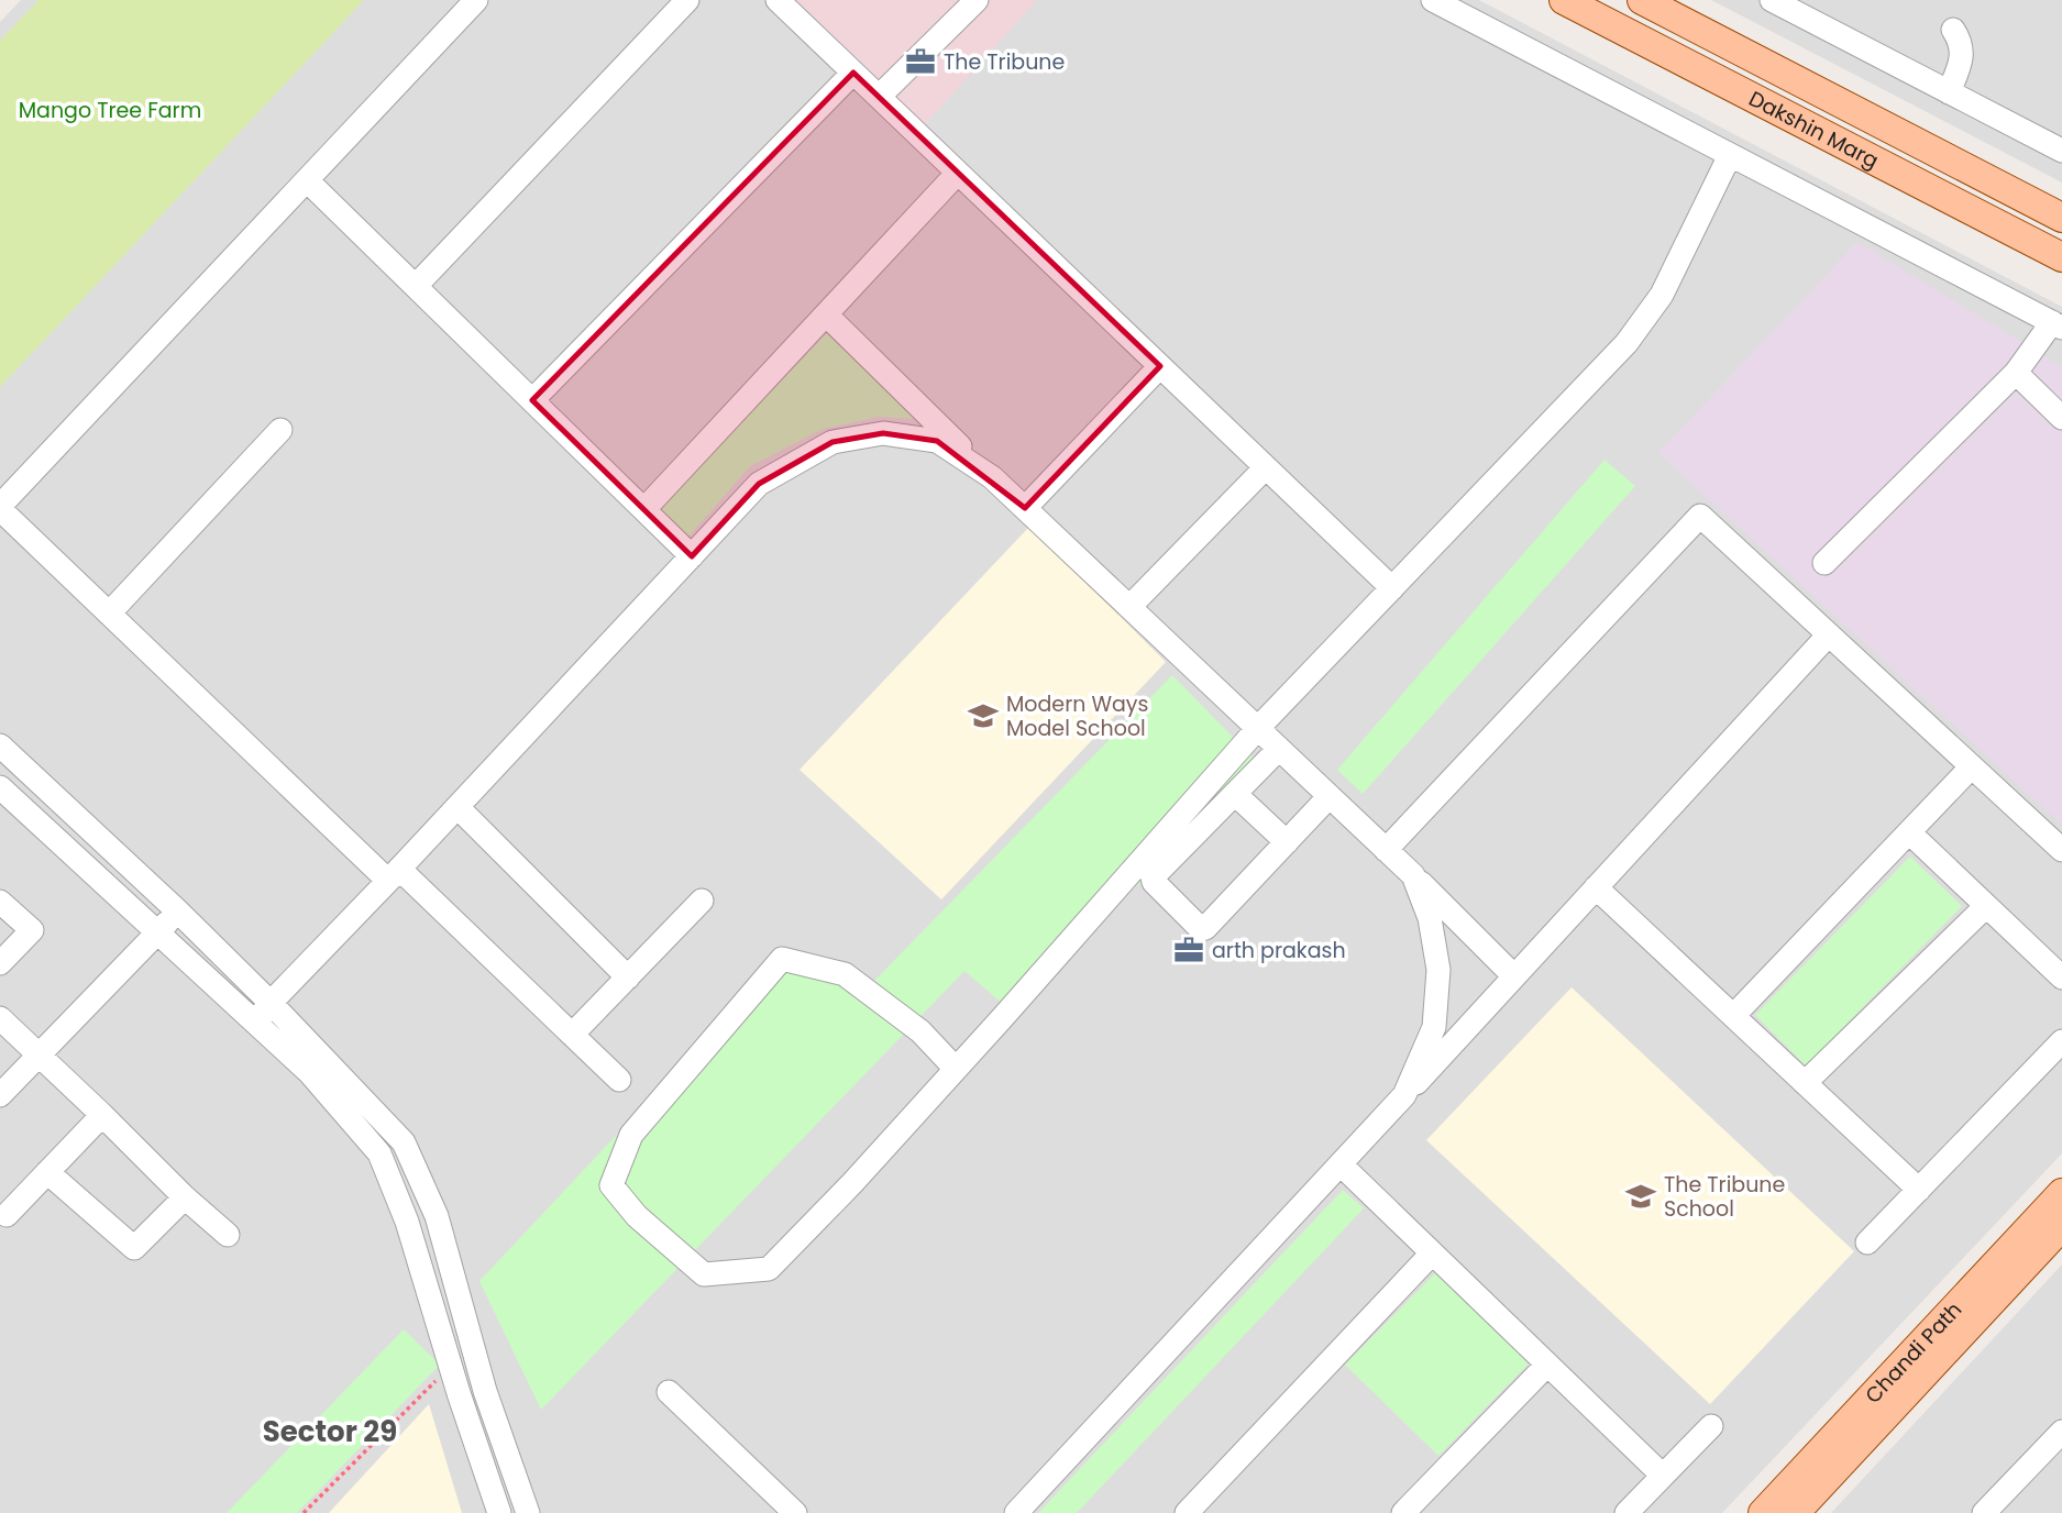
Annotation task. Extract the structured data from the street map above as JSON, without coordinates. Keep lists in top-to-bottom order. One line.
{"streets":{"main road":["Dakshin Marg","Chandi Path"]},"districts":["Sector 29"],"parks":["Mango Tree Farm"],"places":{"office":["The Tribune","arth prakash"],"school or university":["Modern Ways Model School","The Tribune School"]}}
